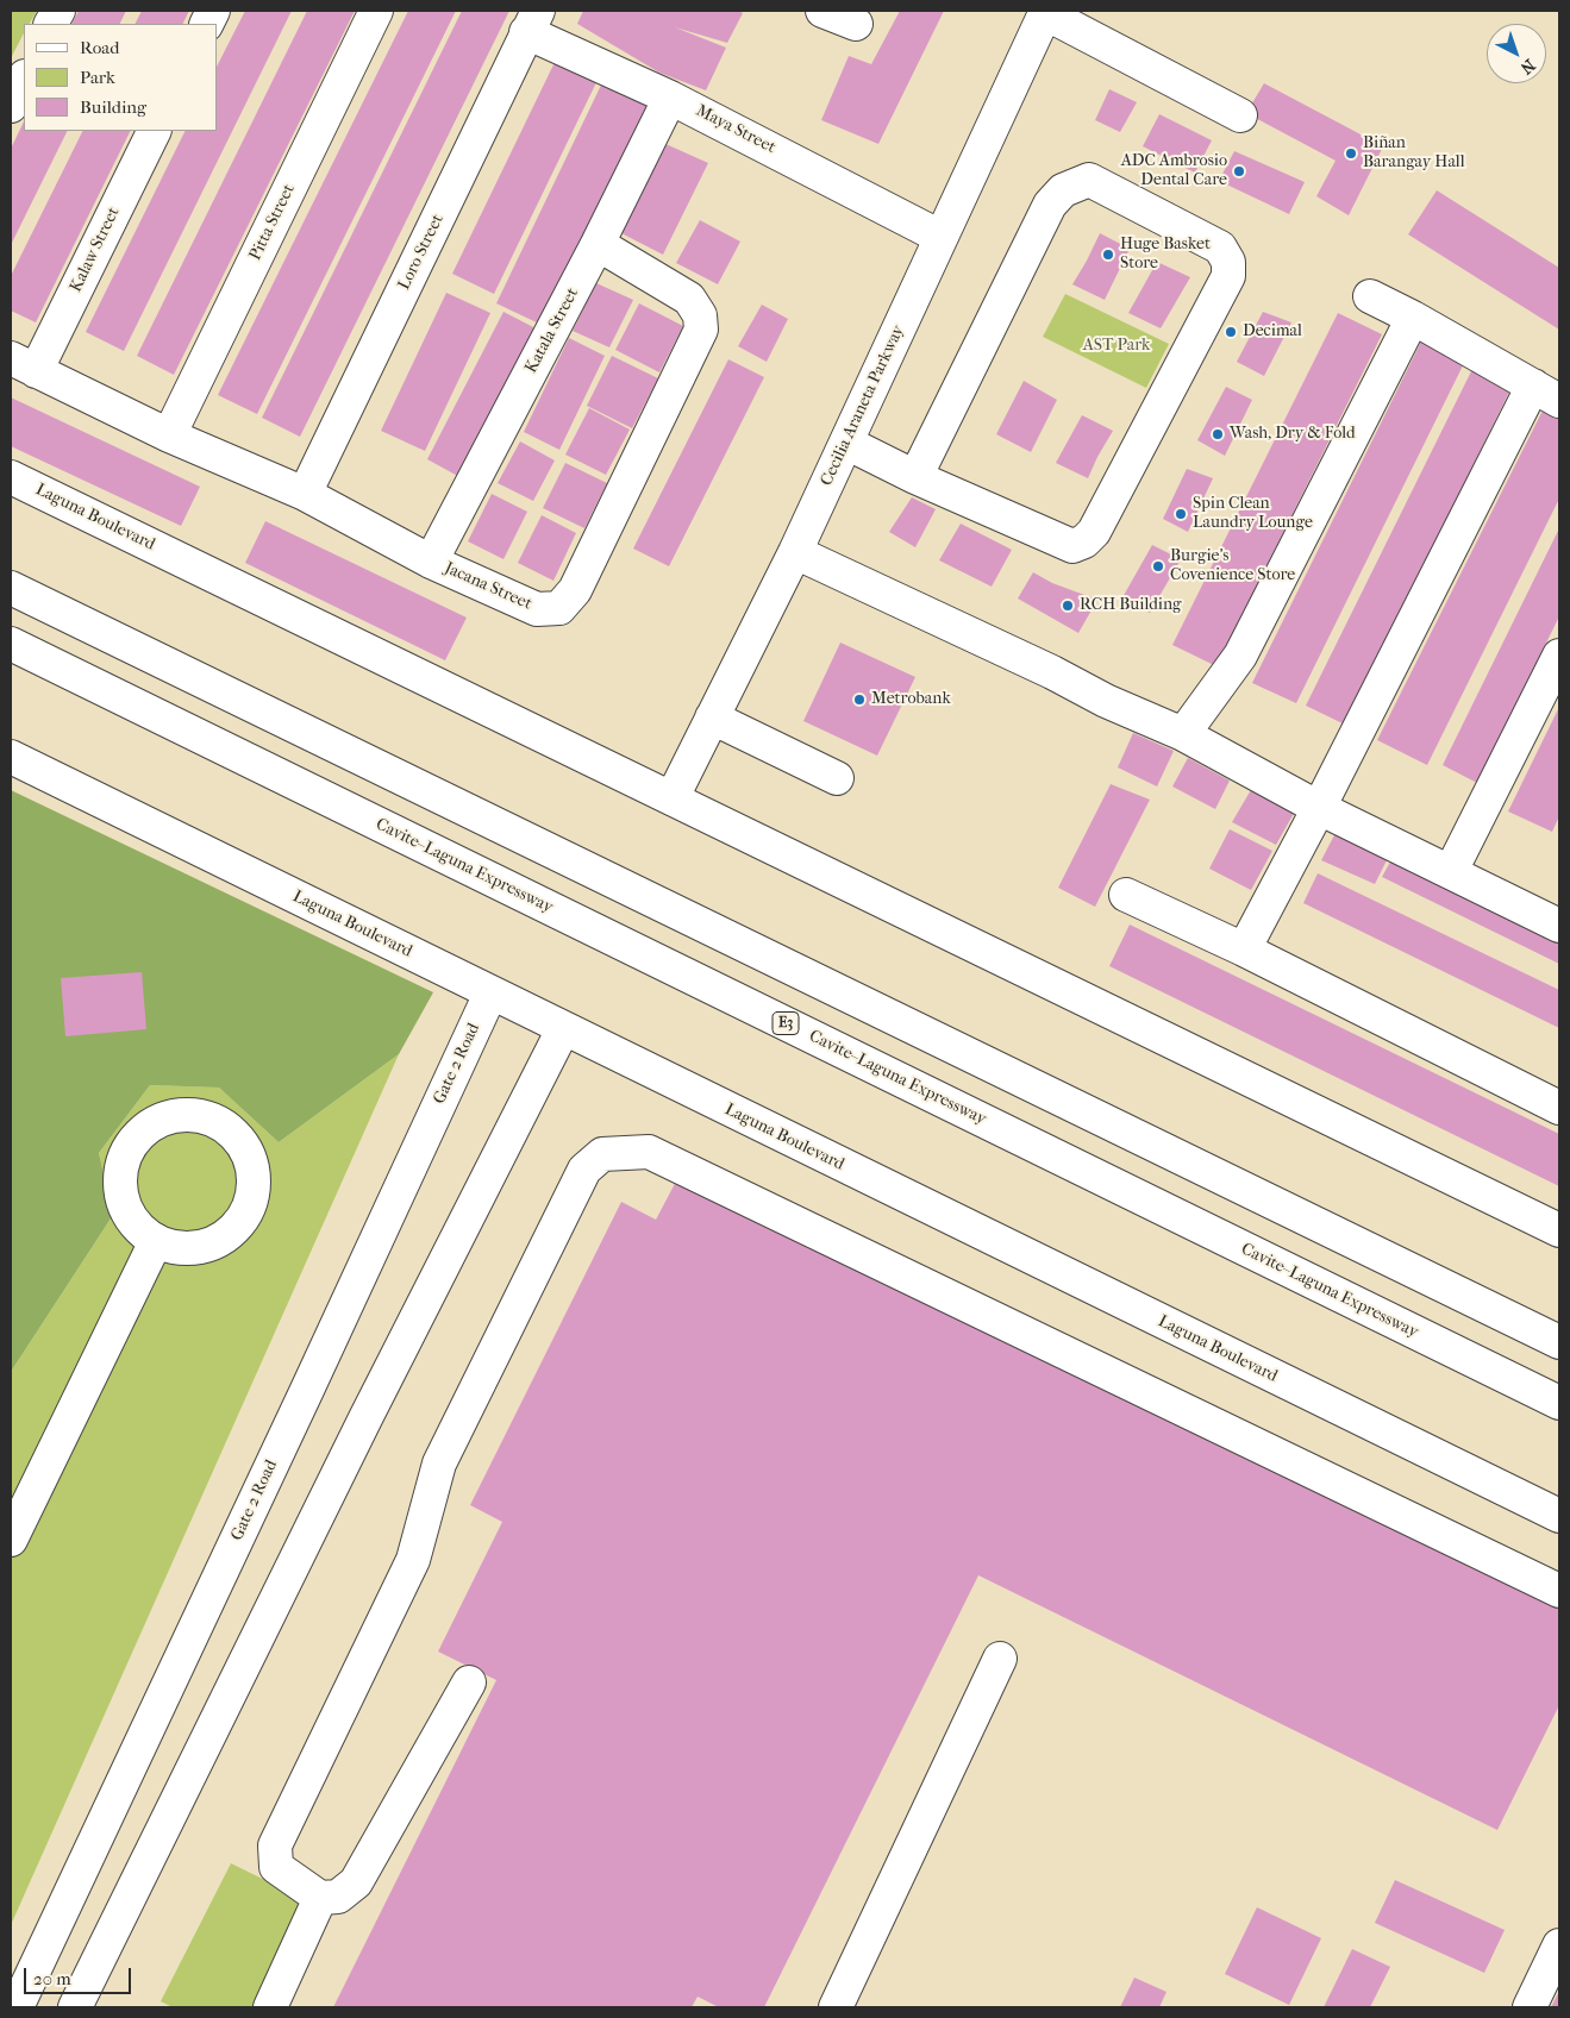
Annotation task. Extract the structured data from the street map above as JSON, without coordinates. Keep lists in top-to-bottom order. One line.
{"streets":{"main road":["Maya Street","Pitta Street","Kalaw Street","Loro Street","Katala Street","Cecilia Araneta Parkway","Laguna Boulevard","Jacana Street","Cavite–Laguna Expressway","E3","Gate 2 Road"]},"crossings":[["Maya Street","Loro Street"],["Maya Street","Katala Street"],["Maya Street","Cecilia Araneta Parkway"],["Pitta Street","Jacana Street"],["Kalaw Street","Jacana Street"],["Loro Street","Jacana Street"],["Katala Street","Jacana Street"],["Cecilia Araneta Parkway","Laguna Boulevard"],["Laguna Boulevard","Gate 2 Road"]],"parks":["AST Park"],"places":["Biñan Barangay Hall","ADC Ambrosio Dental Care","Huge Basket Store","Decimal","Wash, Dry & Fold","Spin Clean Laundry Lounge","Burgie's Covenience Store","RCH Building","Metrobank"],"legend":["Road","Park","Building"],"scale_bar":"20 m","north":"bottom right"}
